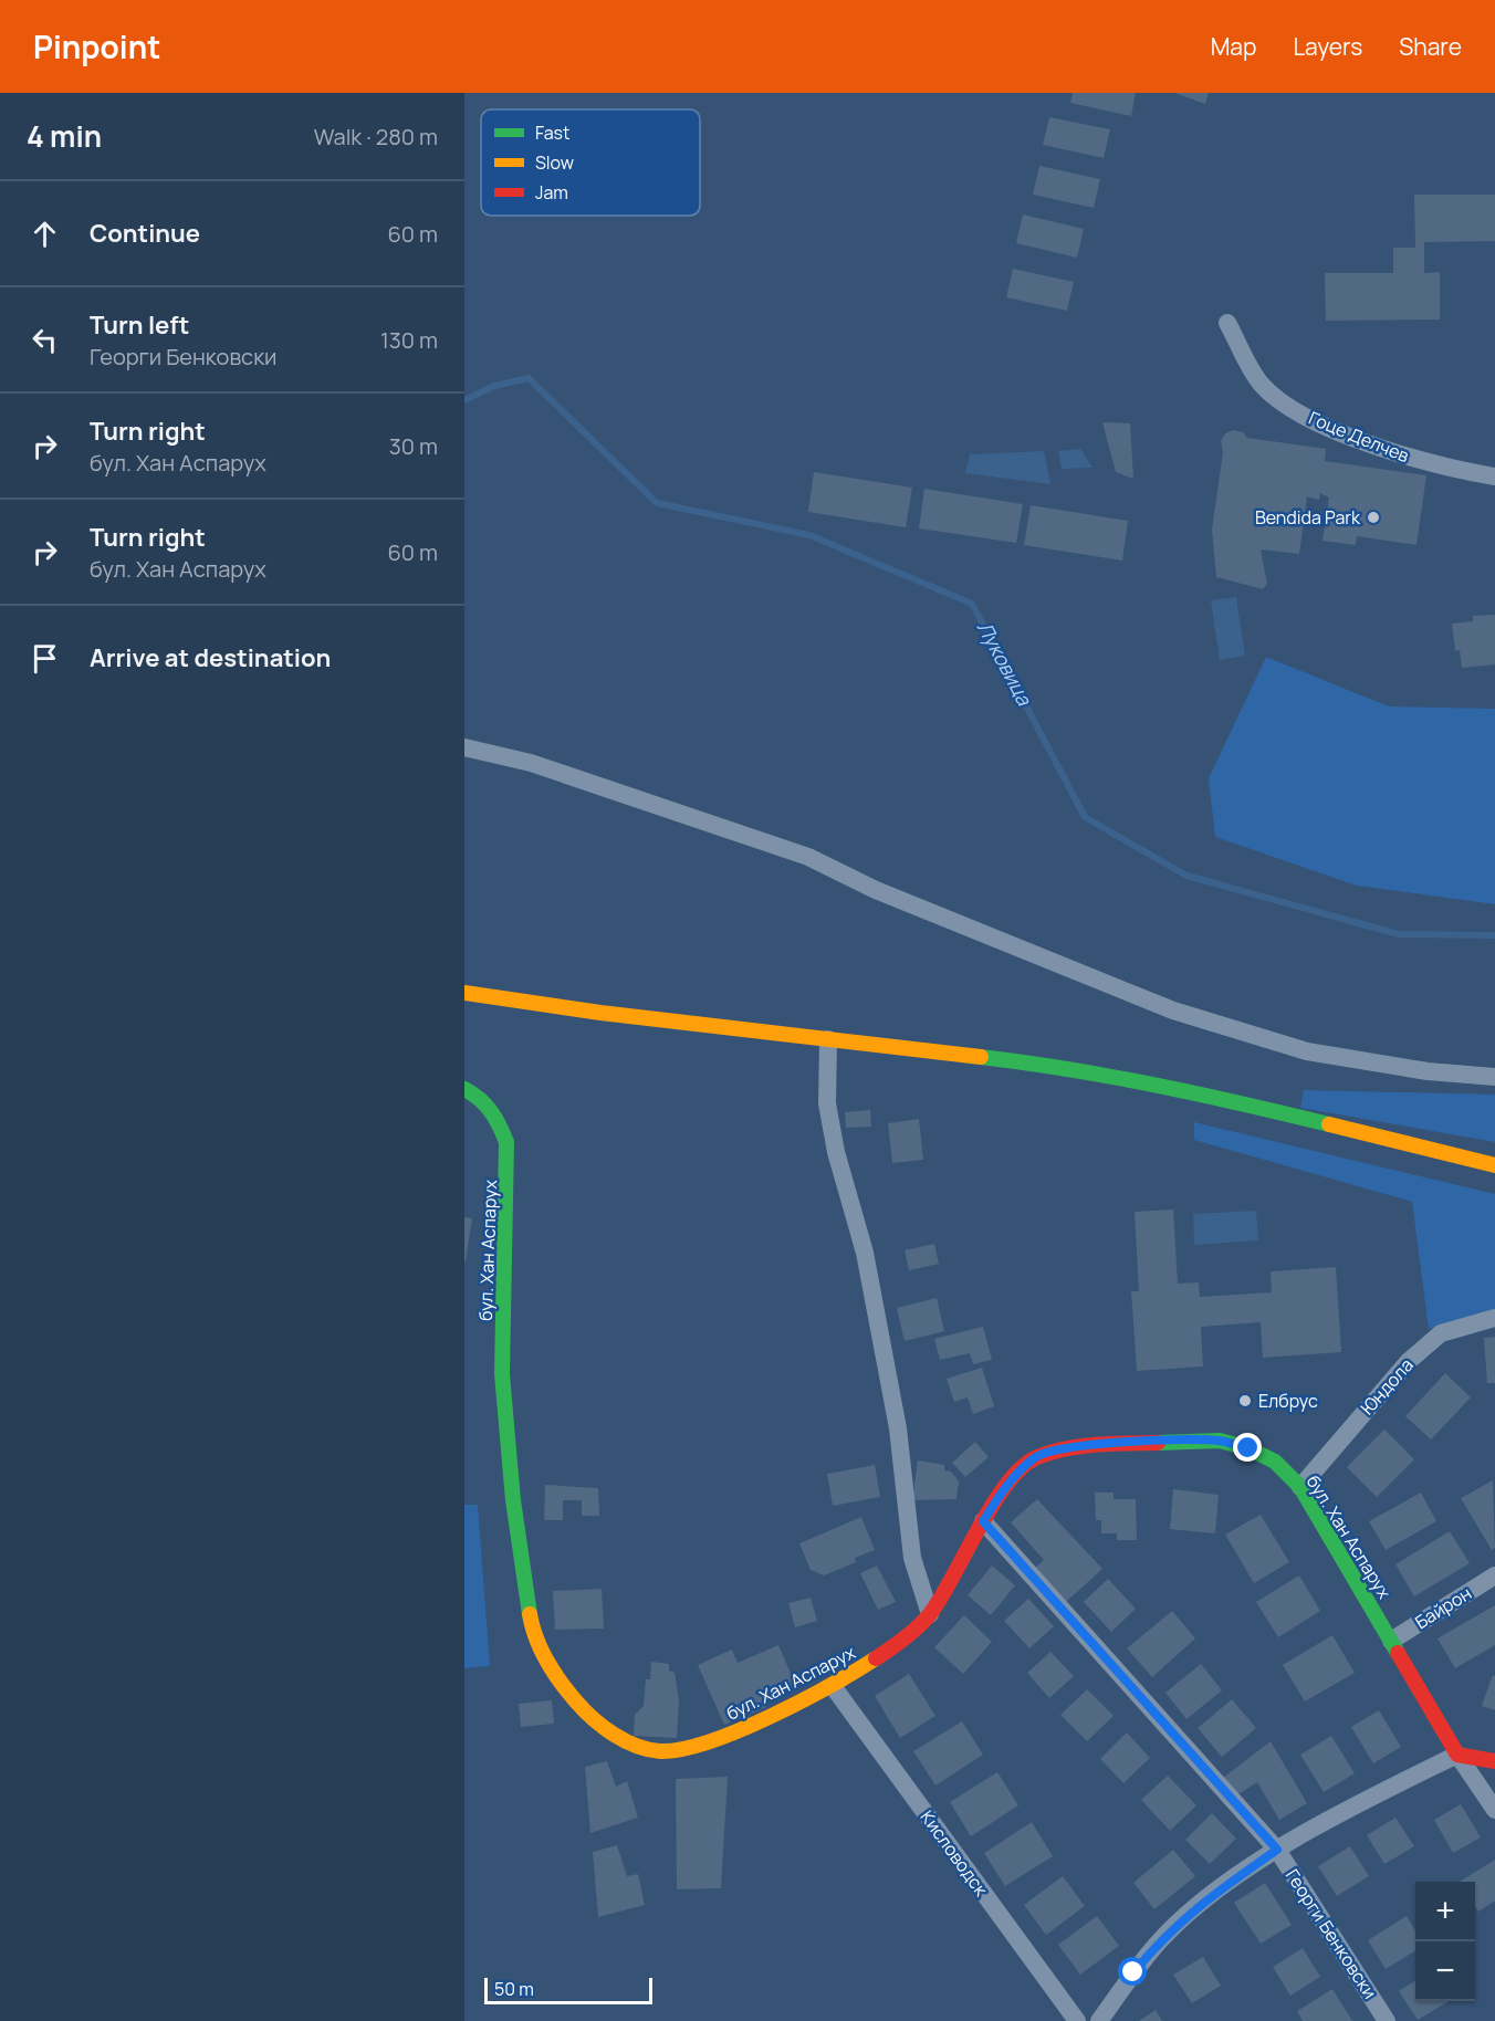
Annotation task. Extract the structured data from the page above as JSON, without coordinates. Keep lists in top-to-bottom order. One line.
{"streets":{"street":["Гоце Делчев","бул. Хан Аспарух","Юндола","Байрон","Кисловодск","Георги Бенковски"]},"crossings":[["бул. Хан Аспарух","Юндола"],["бул. Хан Аспарух","Байрон"],["бул. Хан Аспарух","Кисловодск"],["бул. Хан Аспарух","Георги Бенковски"]],"water":["Луковица"],"places":["Bendida Park","Елбрус"],"legend":["Fast","Slow","Jam"],"scale_bar":"50 m","page":{"header":"Pinpoint","nav":["Map","Layers","Share"],"heading":["4 min","Walk · 280 m"],"list":[["Continue","60 m"],["Turn left","Георги Бенковски","130 m"],["Turn right","бул. Хан Аспарух","30 m"],["Turn right","бул. Хан Аспарух","60 m"],"Arrive at destination"],"map_buttons":["+","−"],"scale":"50 m"}}
